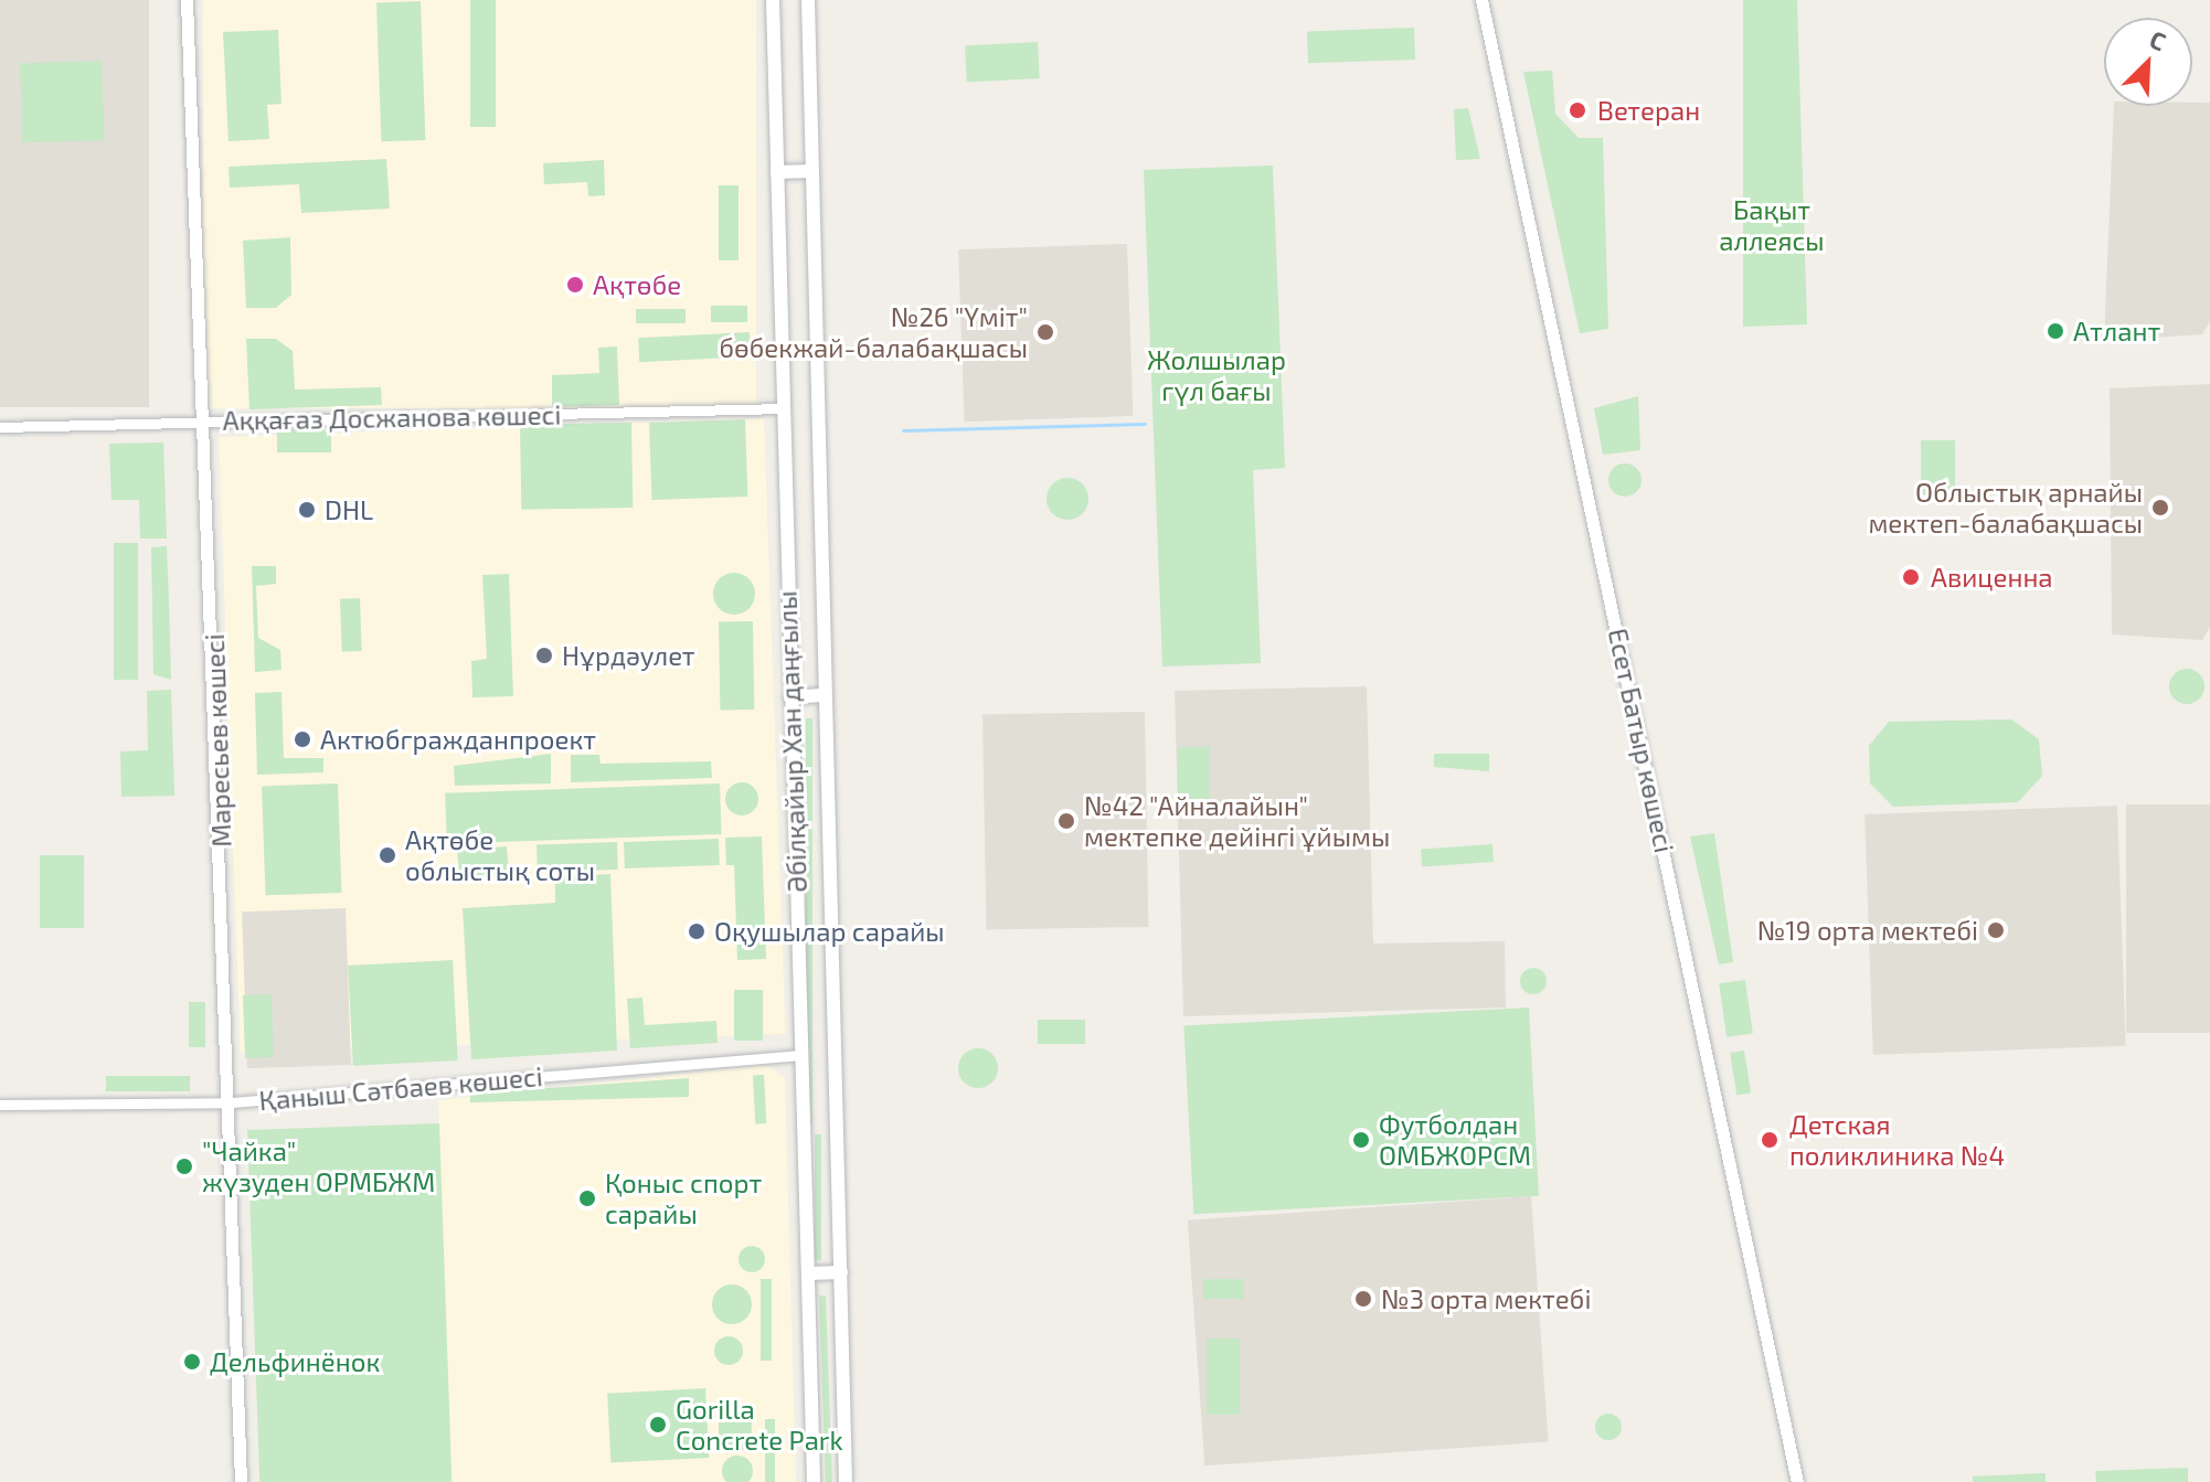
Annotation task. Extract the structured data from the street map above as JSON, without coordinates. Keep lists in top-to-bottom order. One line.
{"streets":{"main road":["Әбілқайыр Хан даңғылы"],"street":["Аққағаз Досжанова көшесі","Маресьев көшесі","Есет Батыр көшесі","Қаныш Сәтбаев көшесі"]},"crossings":[["Аққағаз Досжанова көшесі","Маресьев көшесі"],["Аққағаз Досжанова көшесі","Әбілқайыр Хан даңғылы"],["Маресьев көшесі","Қаныш Сәтбаев көшесі"],["Әбілқайыр Хан даңғылы","Қаныш Сәтбаев көшесі"]],"parks":["Бақыт аллеясы","Жолшылар гүл бағы"],"places":["Ветеран","Ақтөбе","Атлант","№26 \"Үміт\" бөбекжай-балабақшасы","Облыстық арнайы мектеп-балабақшасы","DHL","Авиценна","Нұрдәулет","Актюбгражданпроект","№42 \"Айналайын\" мектепке дейінгі ұйымы","Ақтөбе облыстық соты","№19 орта мектебі","Оқушылар сарайы","Футболдан ОМБЖОРСМ","Детская поликлиника №4","\"Чайка\" жүзуден ОРМБЖМ","Қоныс спорт сарайы","№3 орта мектебі","Дельфинёнок","Gorilla Concrete Park"],"north":"top right"}
